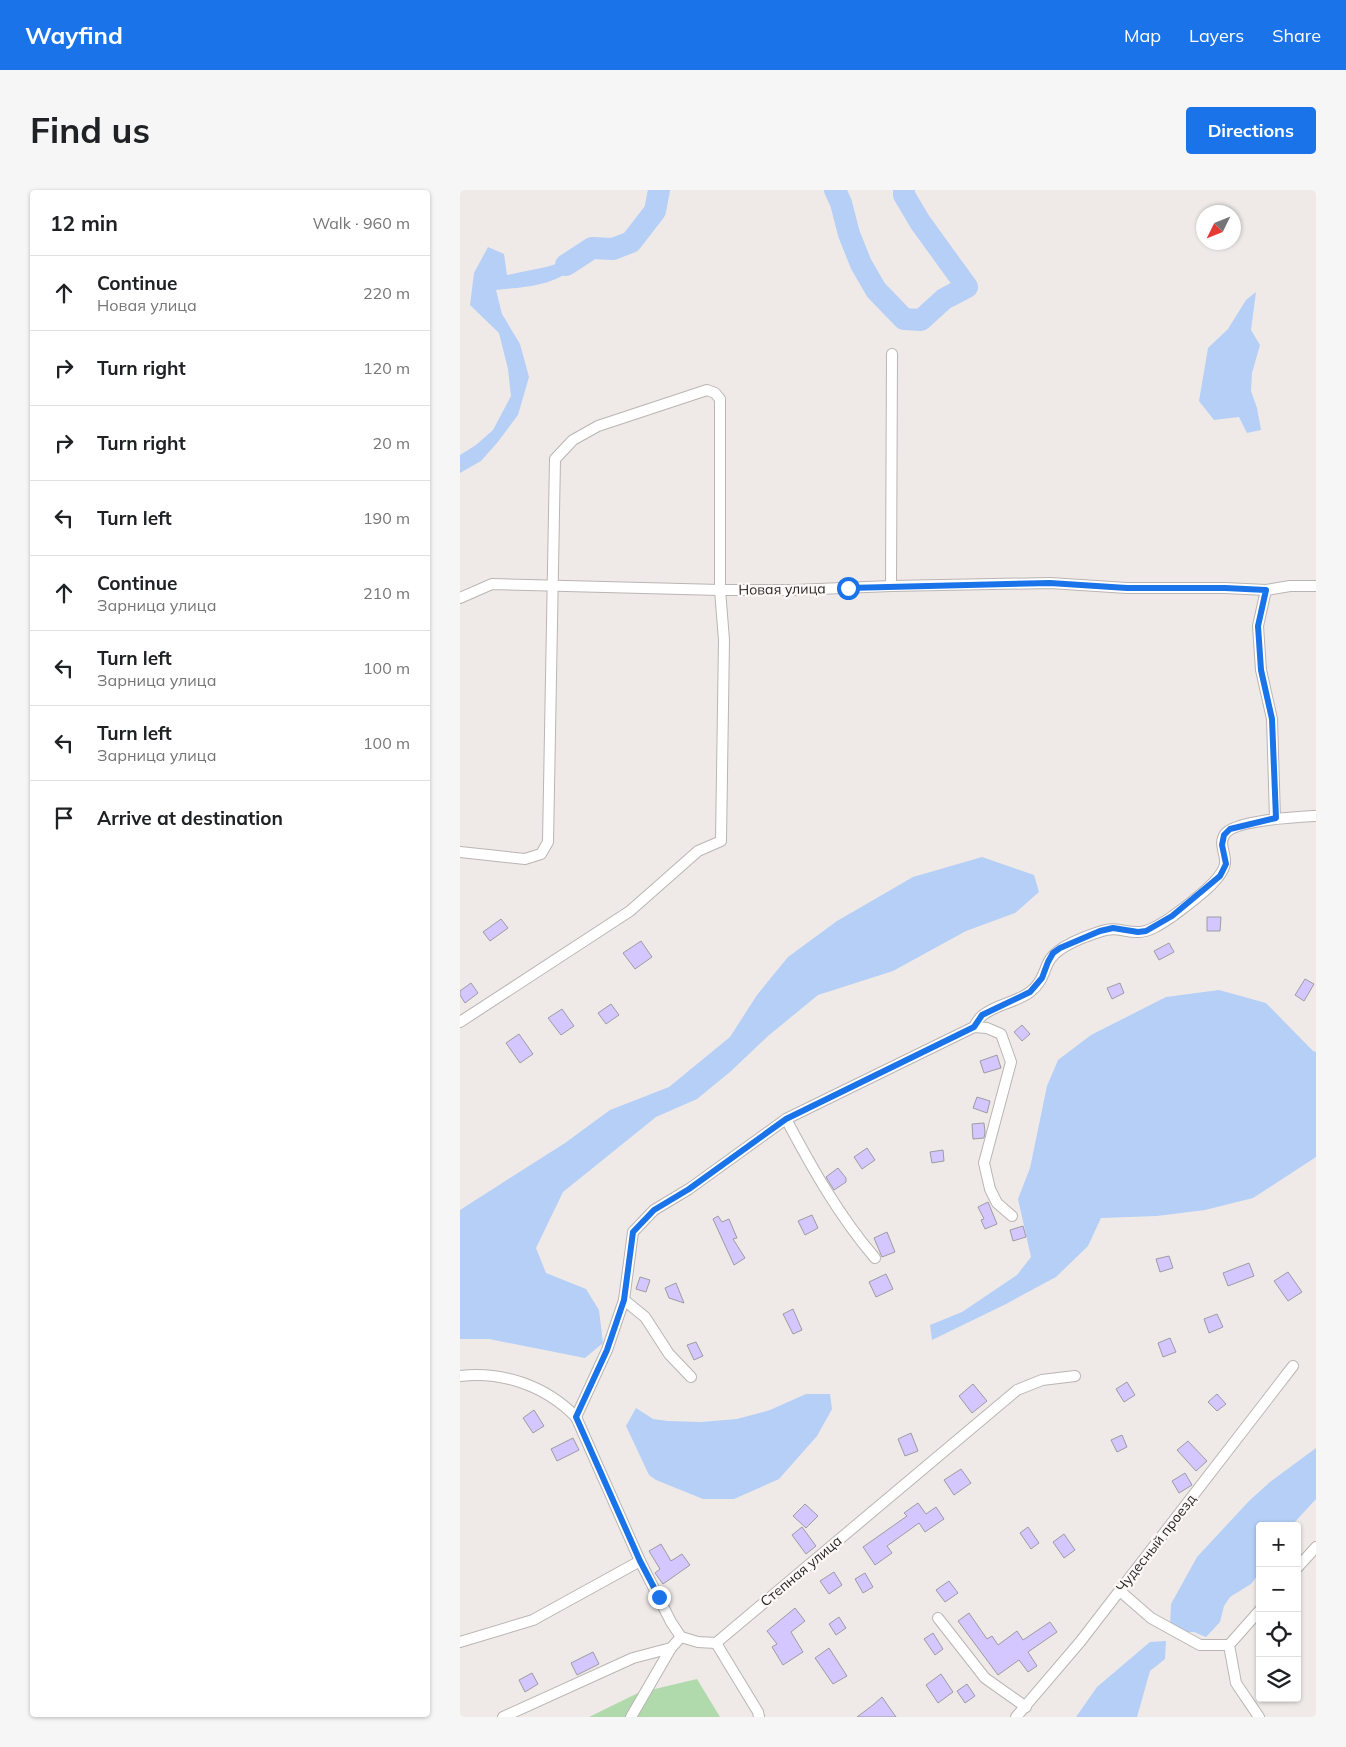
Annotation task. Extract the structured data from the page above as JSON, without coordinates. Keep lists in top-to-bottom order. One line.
{"streets":{"street":["Новая улица","Чудесный проезд","Степная улица"]},"north":"bottom left","page":{"header":"Wayfind","nav":["Map","Layers","Share"],"buttons":"Directions","title":"Find us","heading":["12 min","Walk · 960 m"],"list":[["Continue","Новая улица","220 m"],["Turn right","120 m"],["Turn right","20 m"],["Turn left","190 m"],["Continue","Зарница улица","210 m"],["Turn left","Зарница улица","100 m"],["Turn left","Зарница улица","100 m"],"Arrive at destination"],"map_buttons":["+","−"]}}
